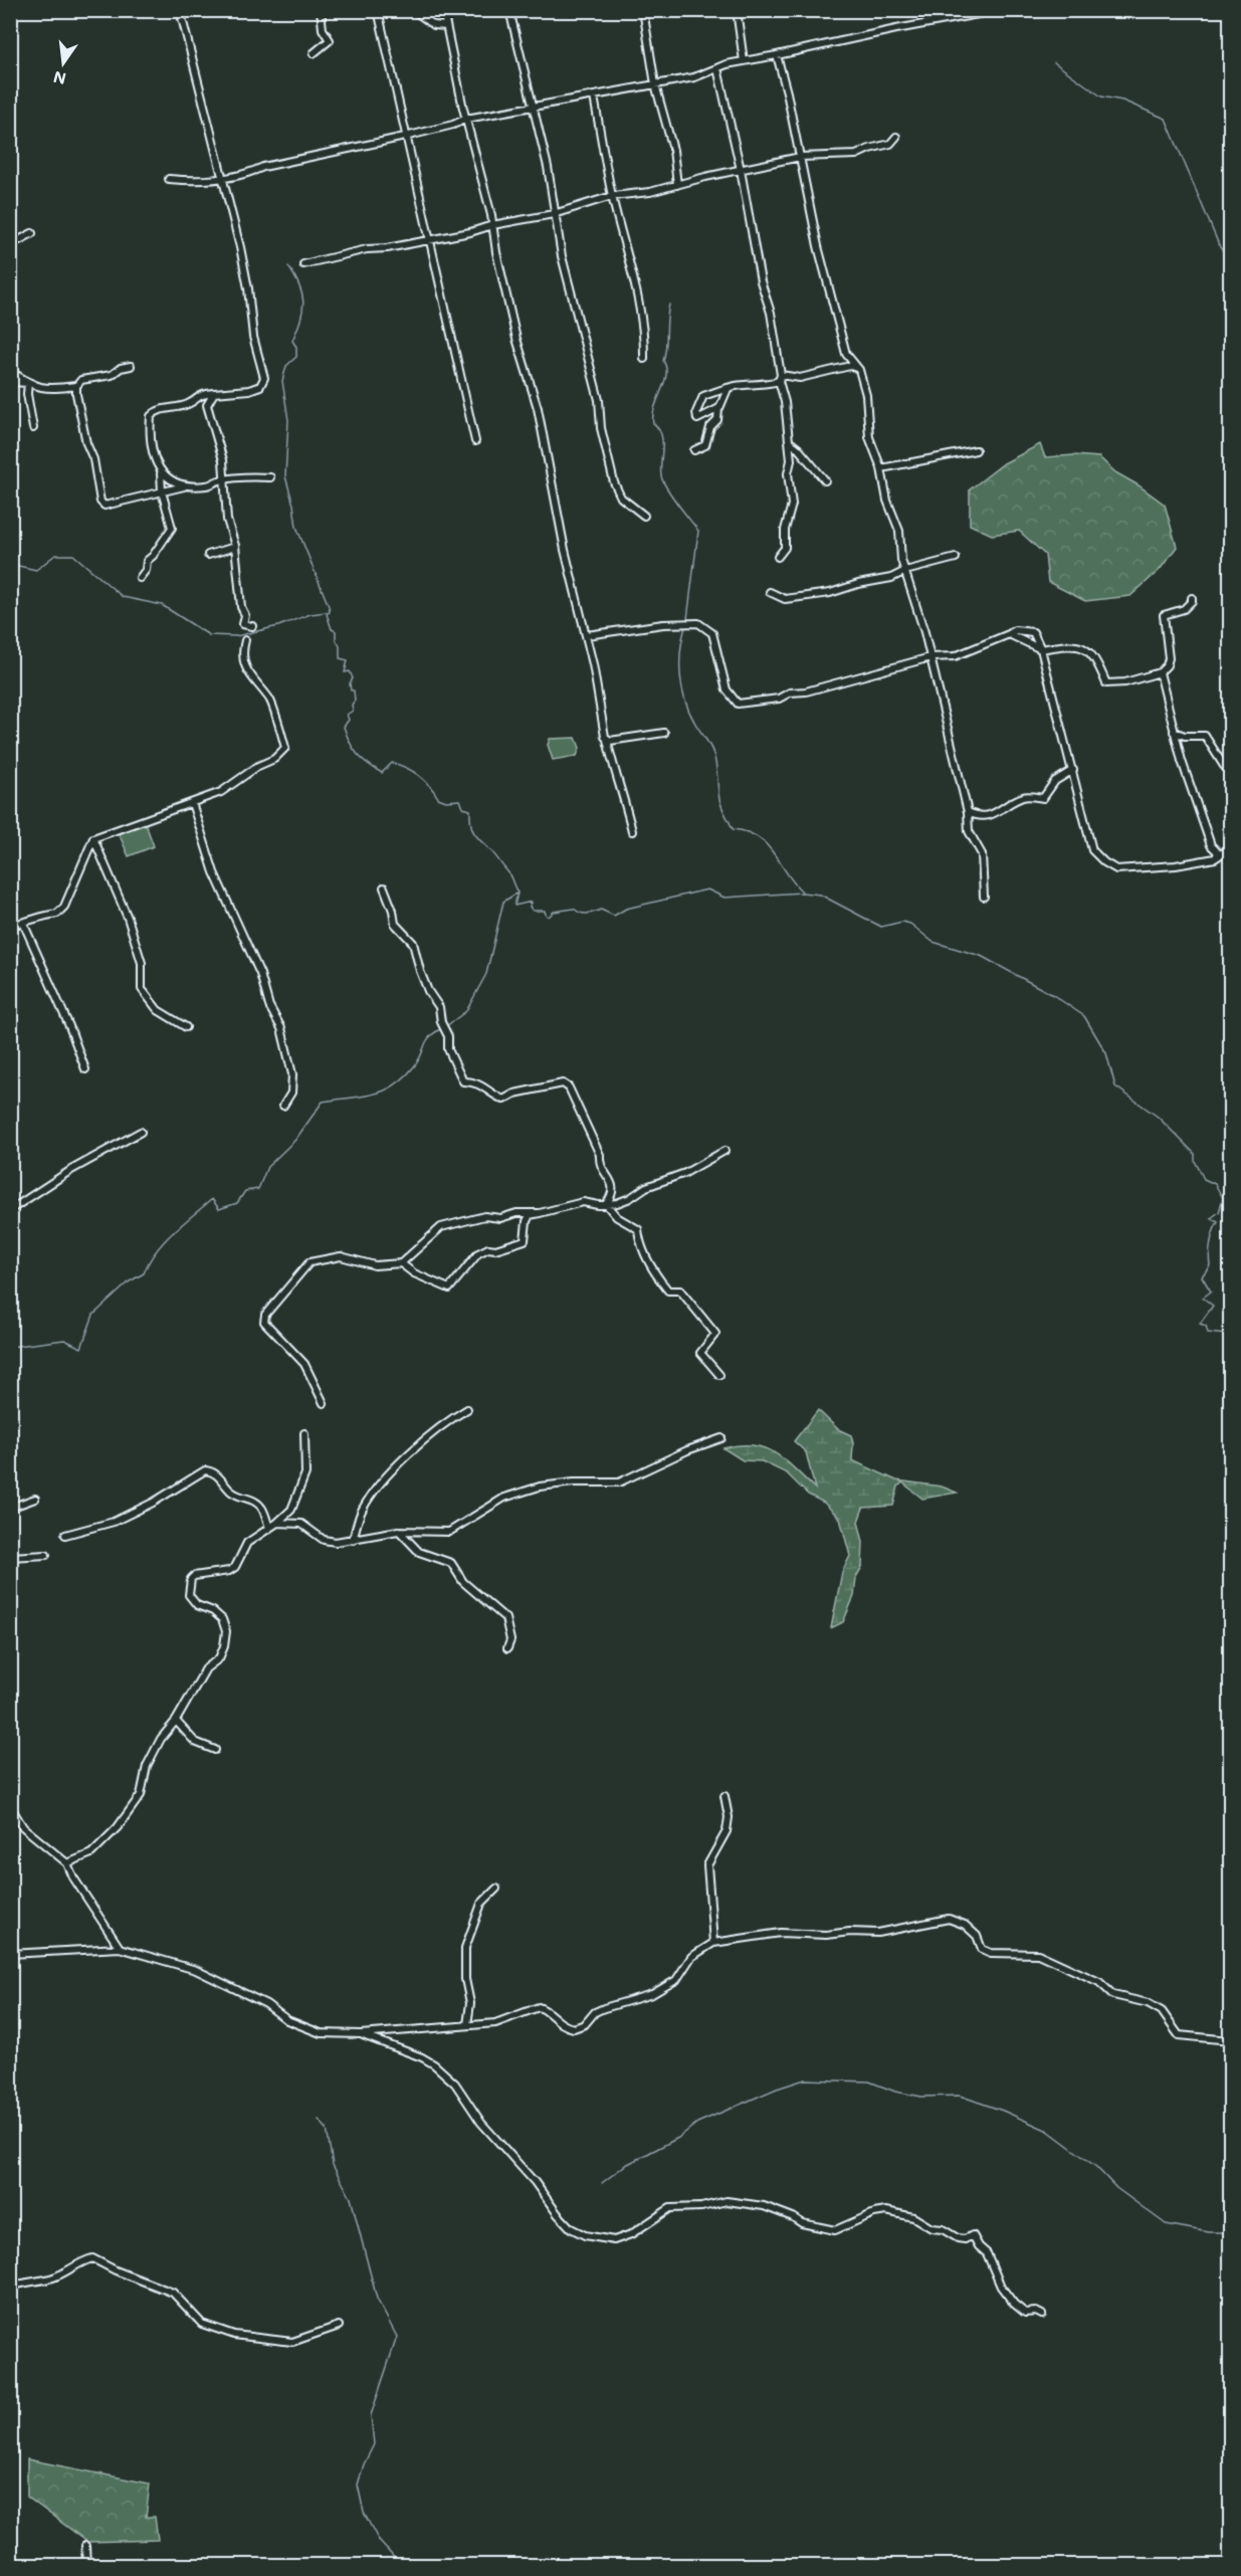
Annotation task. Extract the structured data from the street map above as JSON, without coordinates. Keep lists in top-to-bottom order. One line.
{"north":"bottom"}
